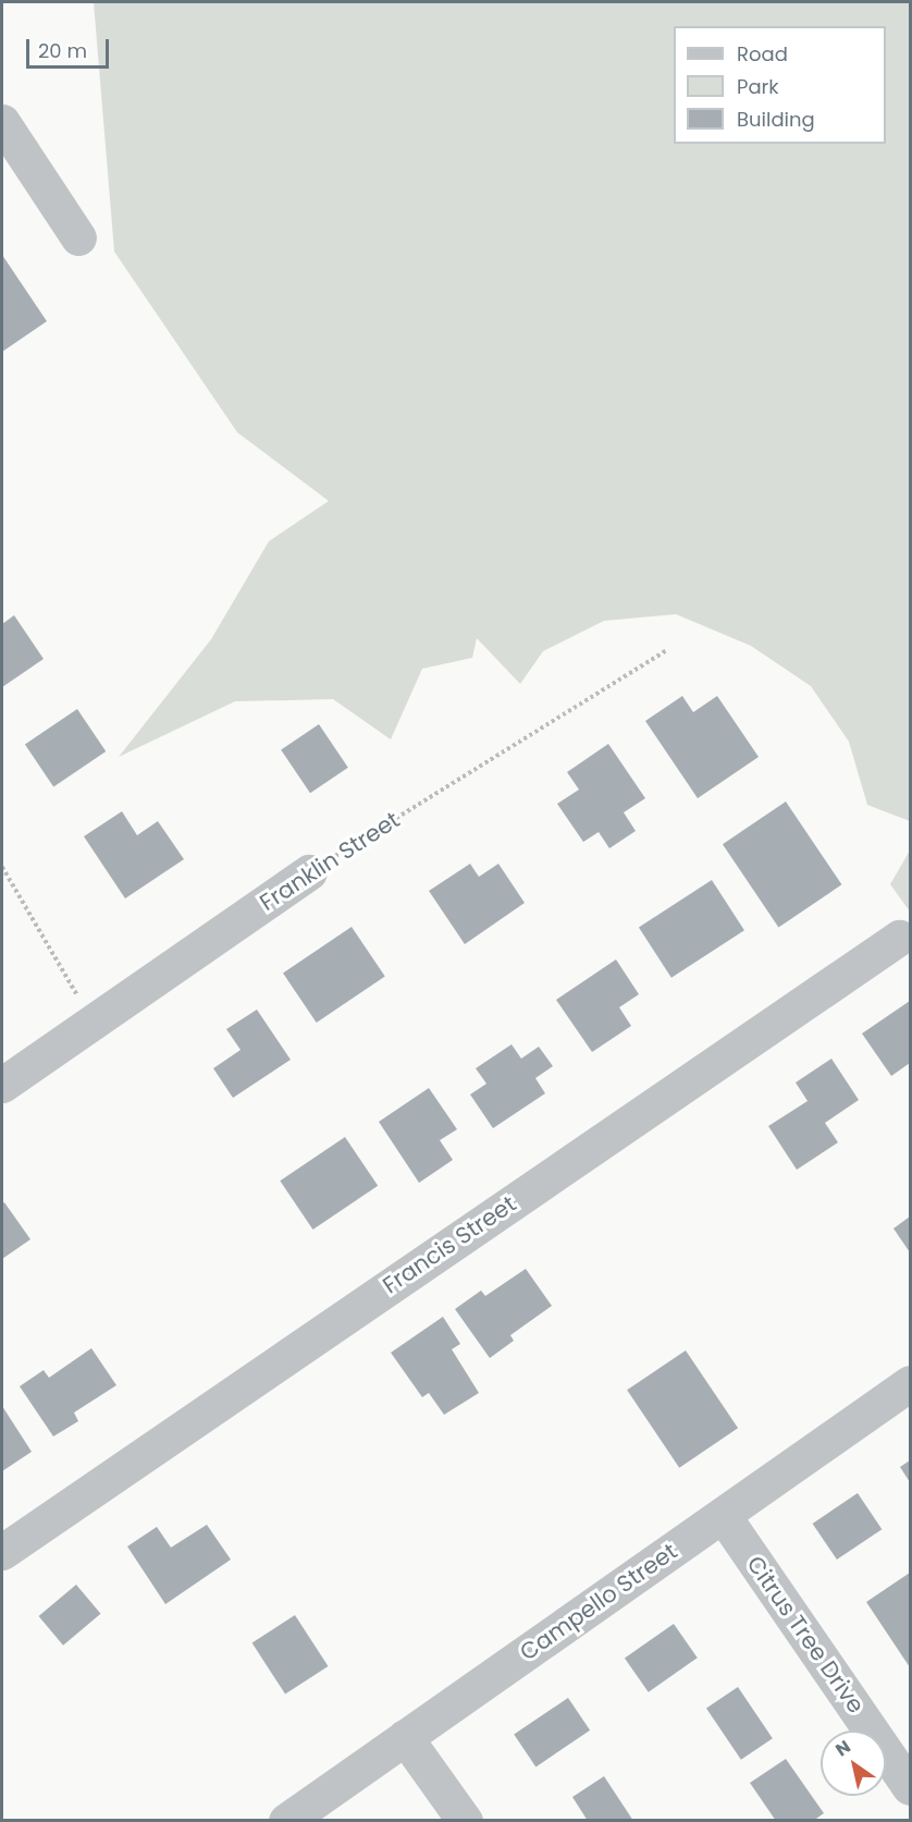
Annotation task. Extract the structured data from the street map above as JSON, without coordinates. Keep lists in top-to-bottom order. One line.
{"streets":{"street":["Franklin Street","Francis Street","Campello Street","Citrus Tree Drive"]},"crossings":[["Campello Street","Citrus Tree Drive"]],"legend":["Road","Park","Building"],"scale_bar":"20 m","north":"top left"}
